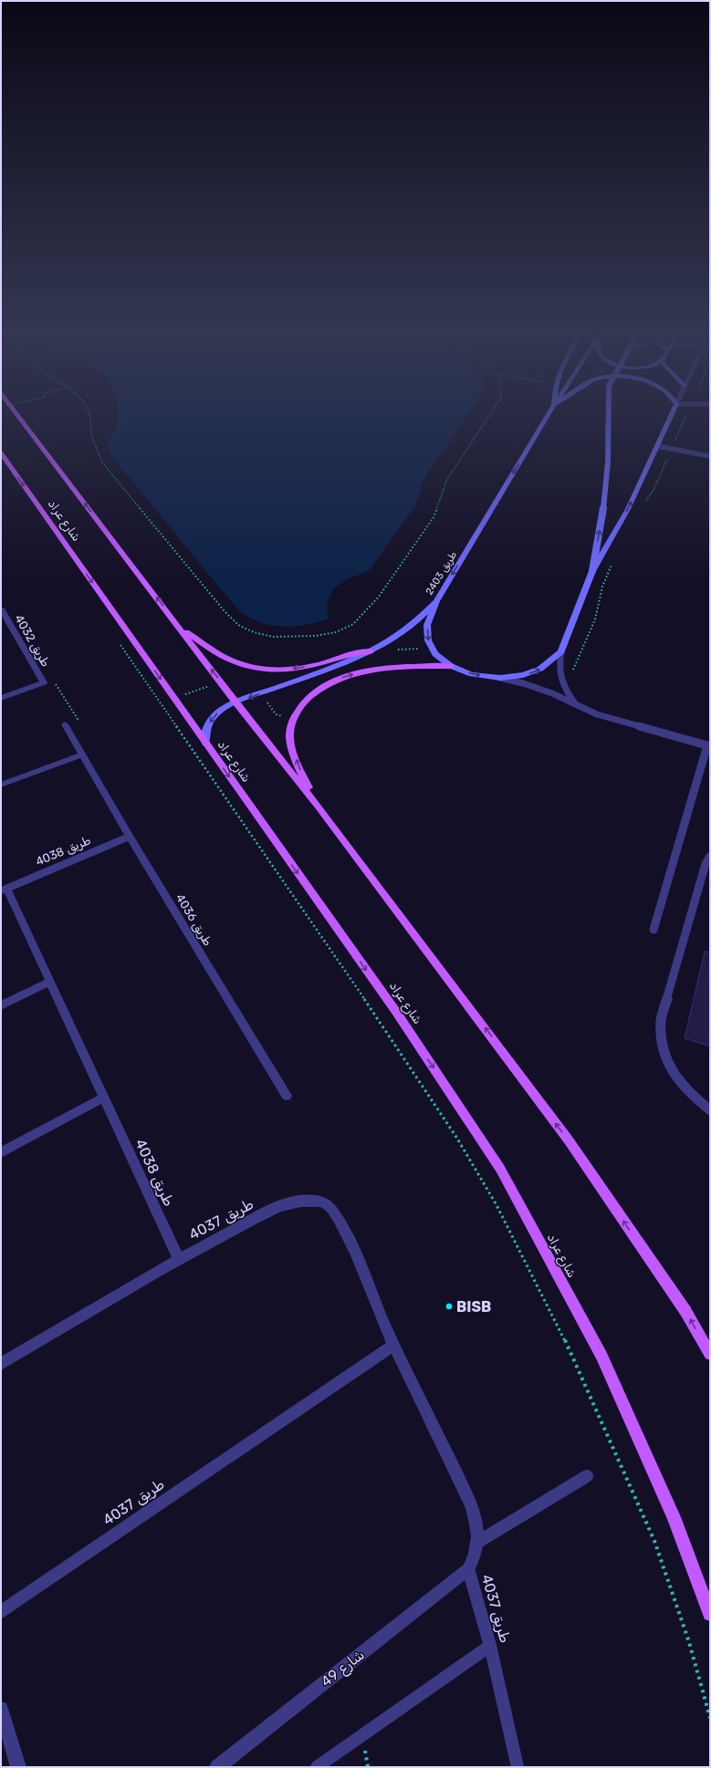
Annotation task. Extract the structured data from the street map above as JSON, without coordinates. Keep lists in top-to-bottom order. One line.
{"streets":{"main road":["شارع عراد","طريق 2403"],"street":["طريق 4032","طريق 4038","طريق 4036","طريق 4037","شارع 49"]},"crossings":[["شارع عراد","طريق 2403"],["طريق 4038","طريق 4036"],["طريق 4038","طريق 4037"],["طريق 4037","شارع 49"]],"one_way":["طريق 2403"],"places":["BISB"]}
